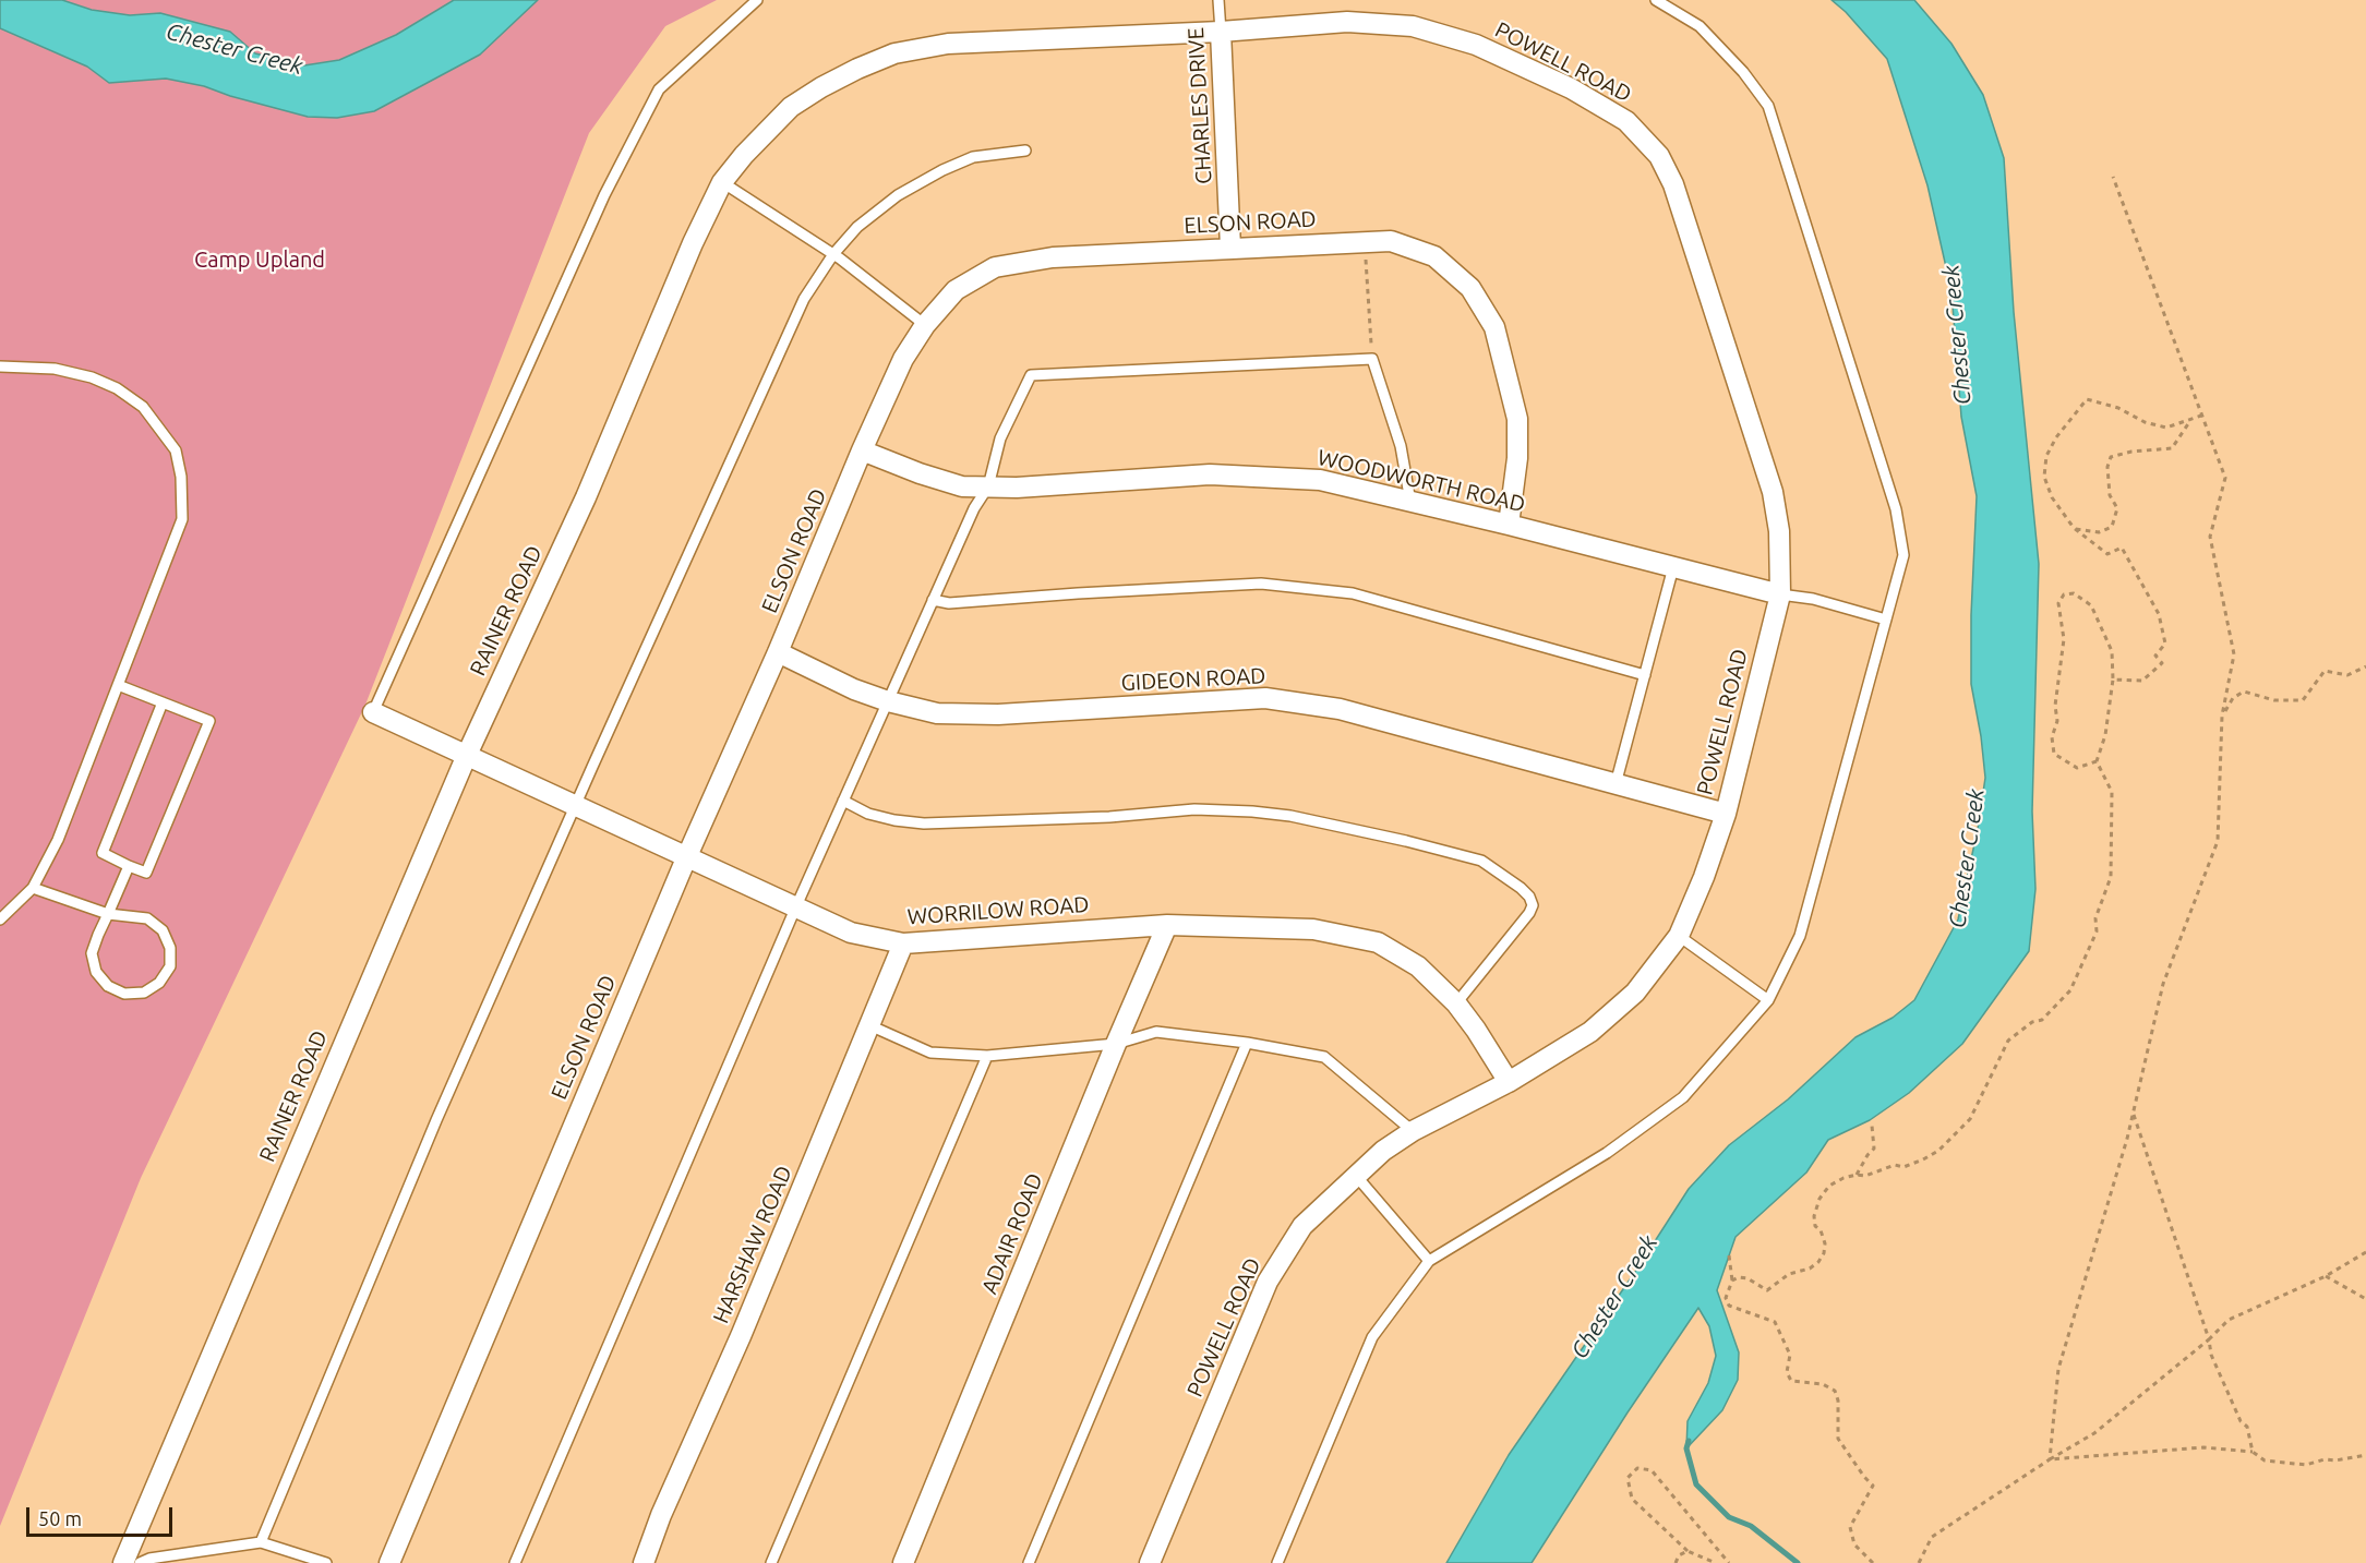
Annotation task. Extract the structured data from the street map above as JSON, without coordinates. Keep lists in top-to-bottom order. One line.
{"streets":{"street":["POWELL ROAD","CHARLES DRIVE","ELSON ROAD","WOODWORTH ROAD","RAINER ROAD","GIDEON ROAD","WORRILOW ROAD","ADAIR ROAD","HARSHAW ROAD"]},"crossings":[["POWELL ROAD","CHARLES DRIVE"],["POWELL ROAD","WOODWORTH ROAD"],["POWELL ROAD","RAINER ROAD"],["POWELL ROAD","GIDEON ROAD"],["POWELL ROAD","WORRILOW ROAD"],["CHARLES DRIVE","ELSON ROAD"],["CHARLES DRIVE","RAINER ROAD"],["ELSON ROAD","WOODWORTH ROAD"],["ELSON ROAD","GIDEON ROAD"],["ELSON ROAD","WORRILOW ROAD"],["RAINER ROAD","WORRILOW ROAD"],["WORRILOW ROAD","ADAIR ROAD"],["WORRILOW ROAD","HARSHAW ROAD"]],"water":["Chester Creek"],"parks":["Camp Upland"],"scale_bar":"50 m"}
